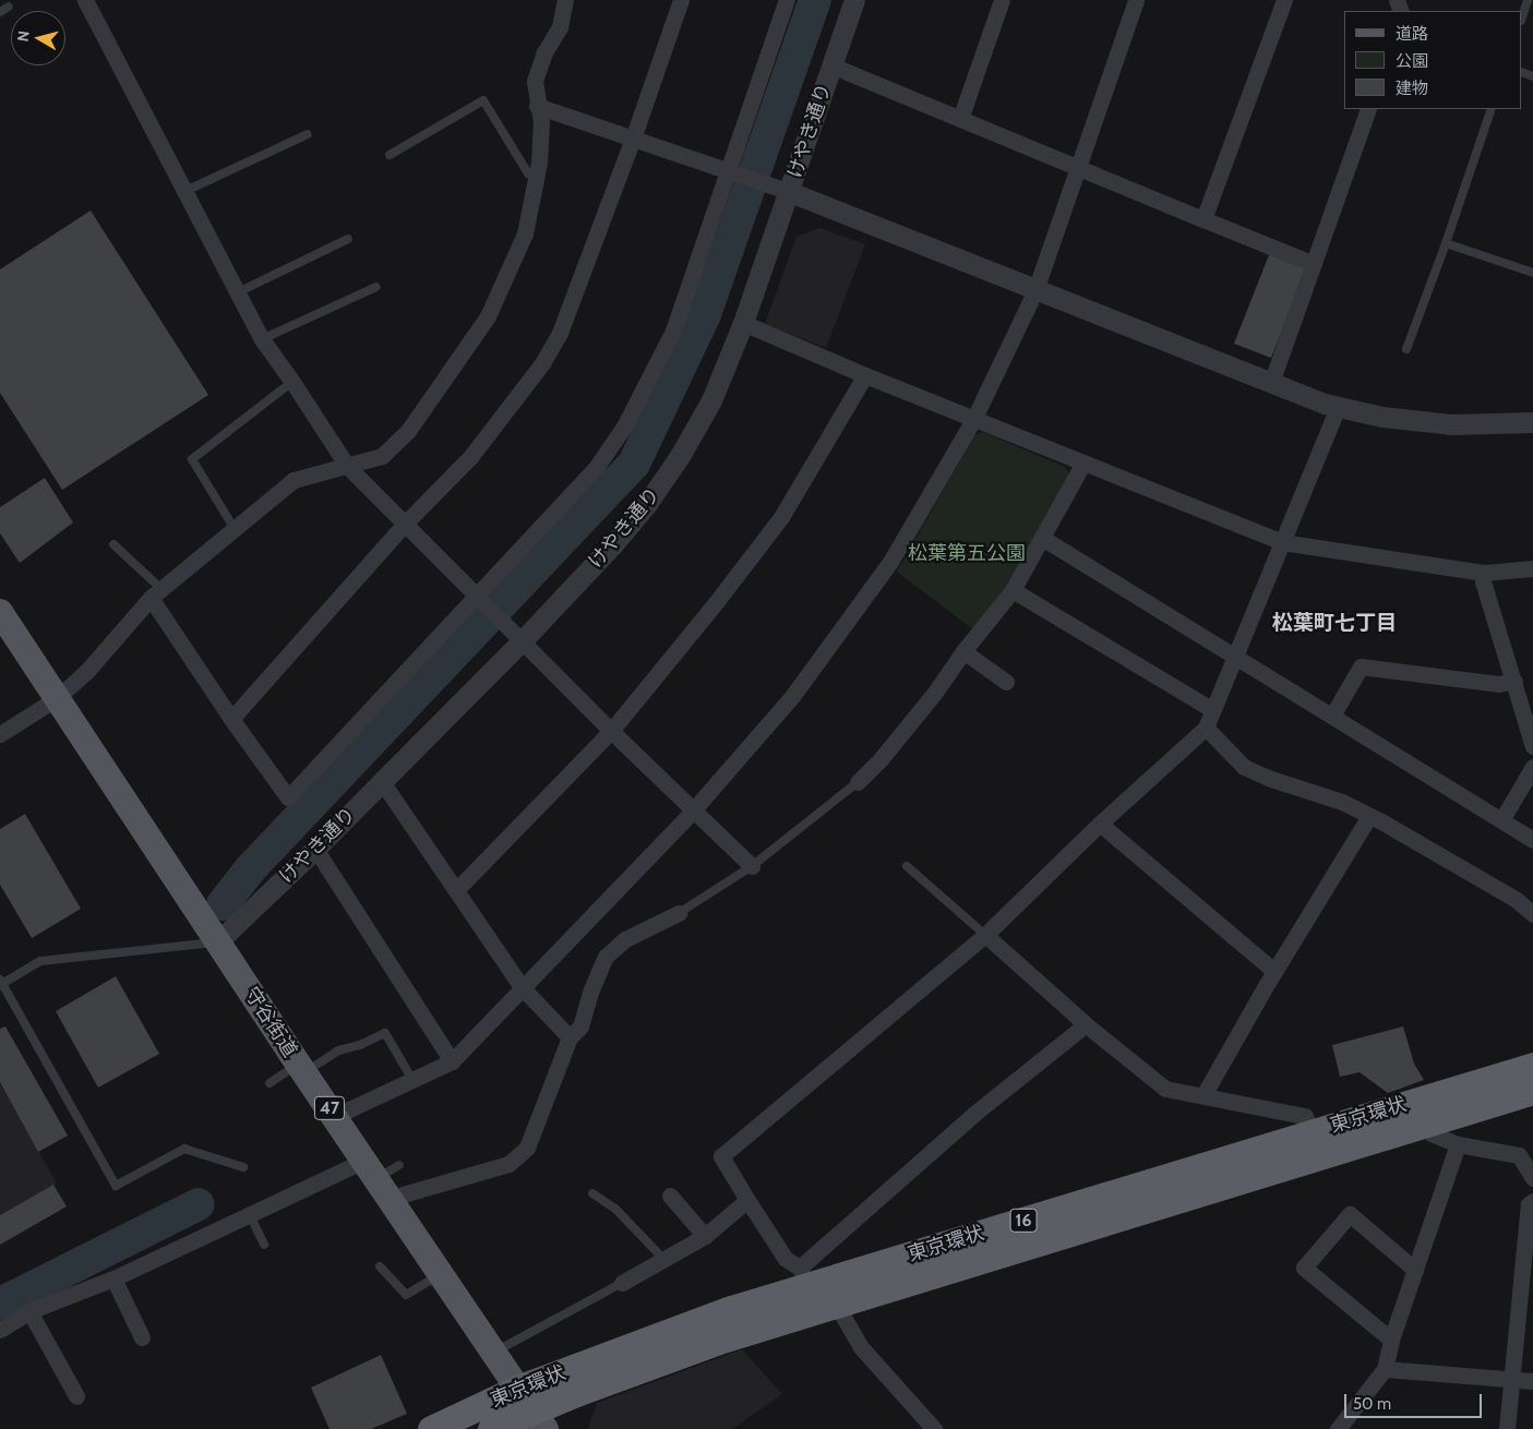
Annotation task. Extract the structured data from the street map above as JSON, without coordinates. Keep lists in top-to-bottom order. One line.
{"streets":{"highway":["東京環状","16"],"main road":["守谷街道","47"],"street":["けやき通り"]},"crossings":[["けやき通り","守谷街道"],["守谷街道","東京環状"]],"districts":["松葉町七丁目"],"parks":["松葉第五公園"],"legend":["道路","公園","建物"],"scale_bar":"50 m","north":"left"}
